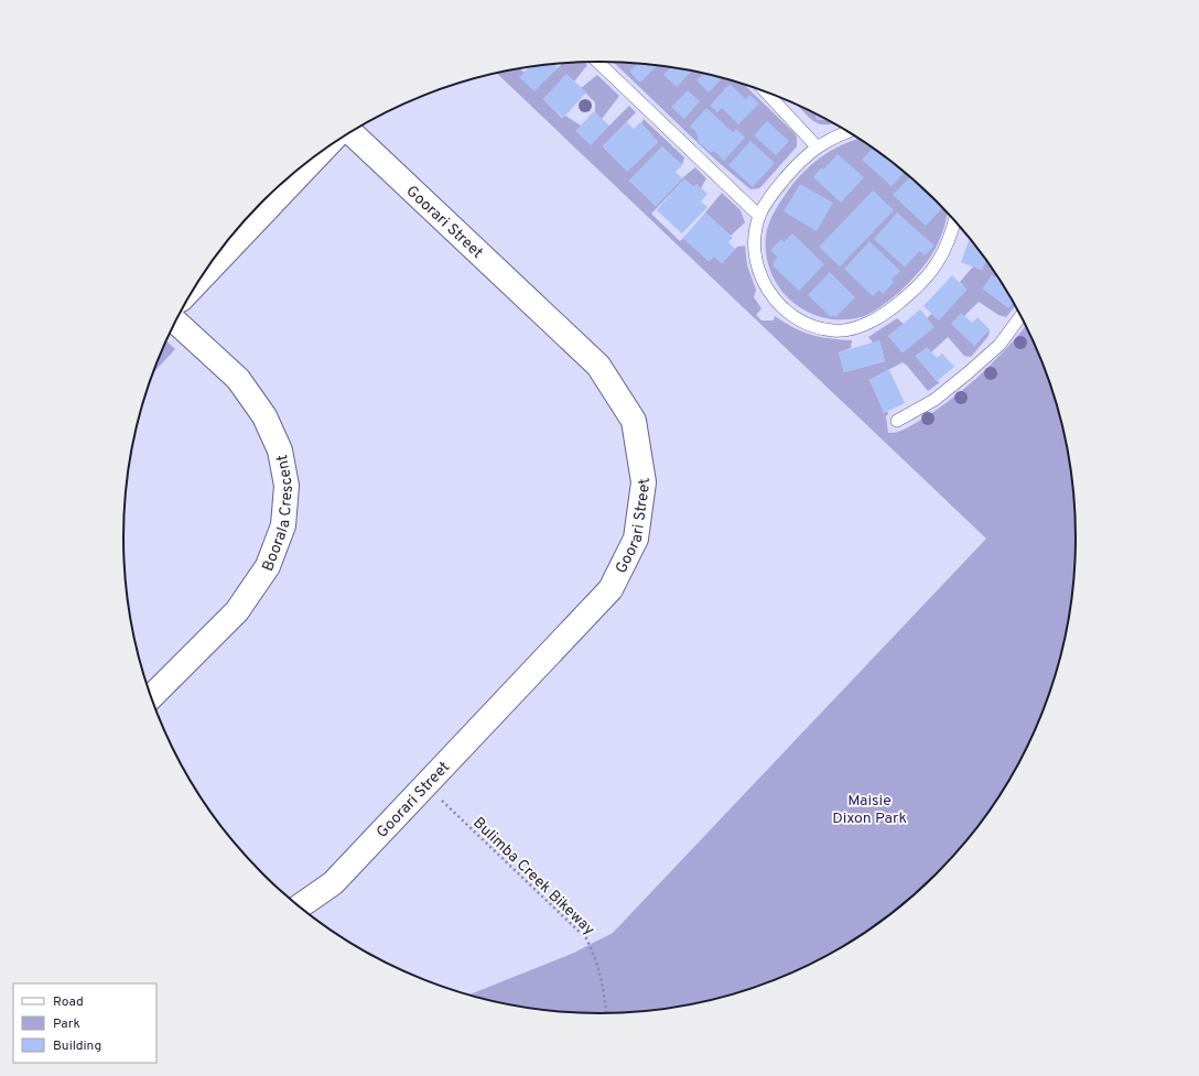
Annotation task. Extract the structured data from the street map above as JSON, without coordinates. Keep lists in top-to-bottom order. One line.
{"streets":{"street":["Goorari Street","Boorala Crescent"],"path":["Bulimba Creek Bikeway"]},"crossings":[["Goorari Street","Bulimba Creek Bikeway"]],"parks":["Maisie Dixon Park"],"legend":["Road","Park","Building"]}
